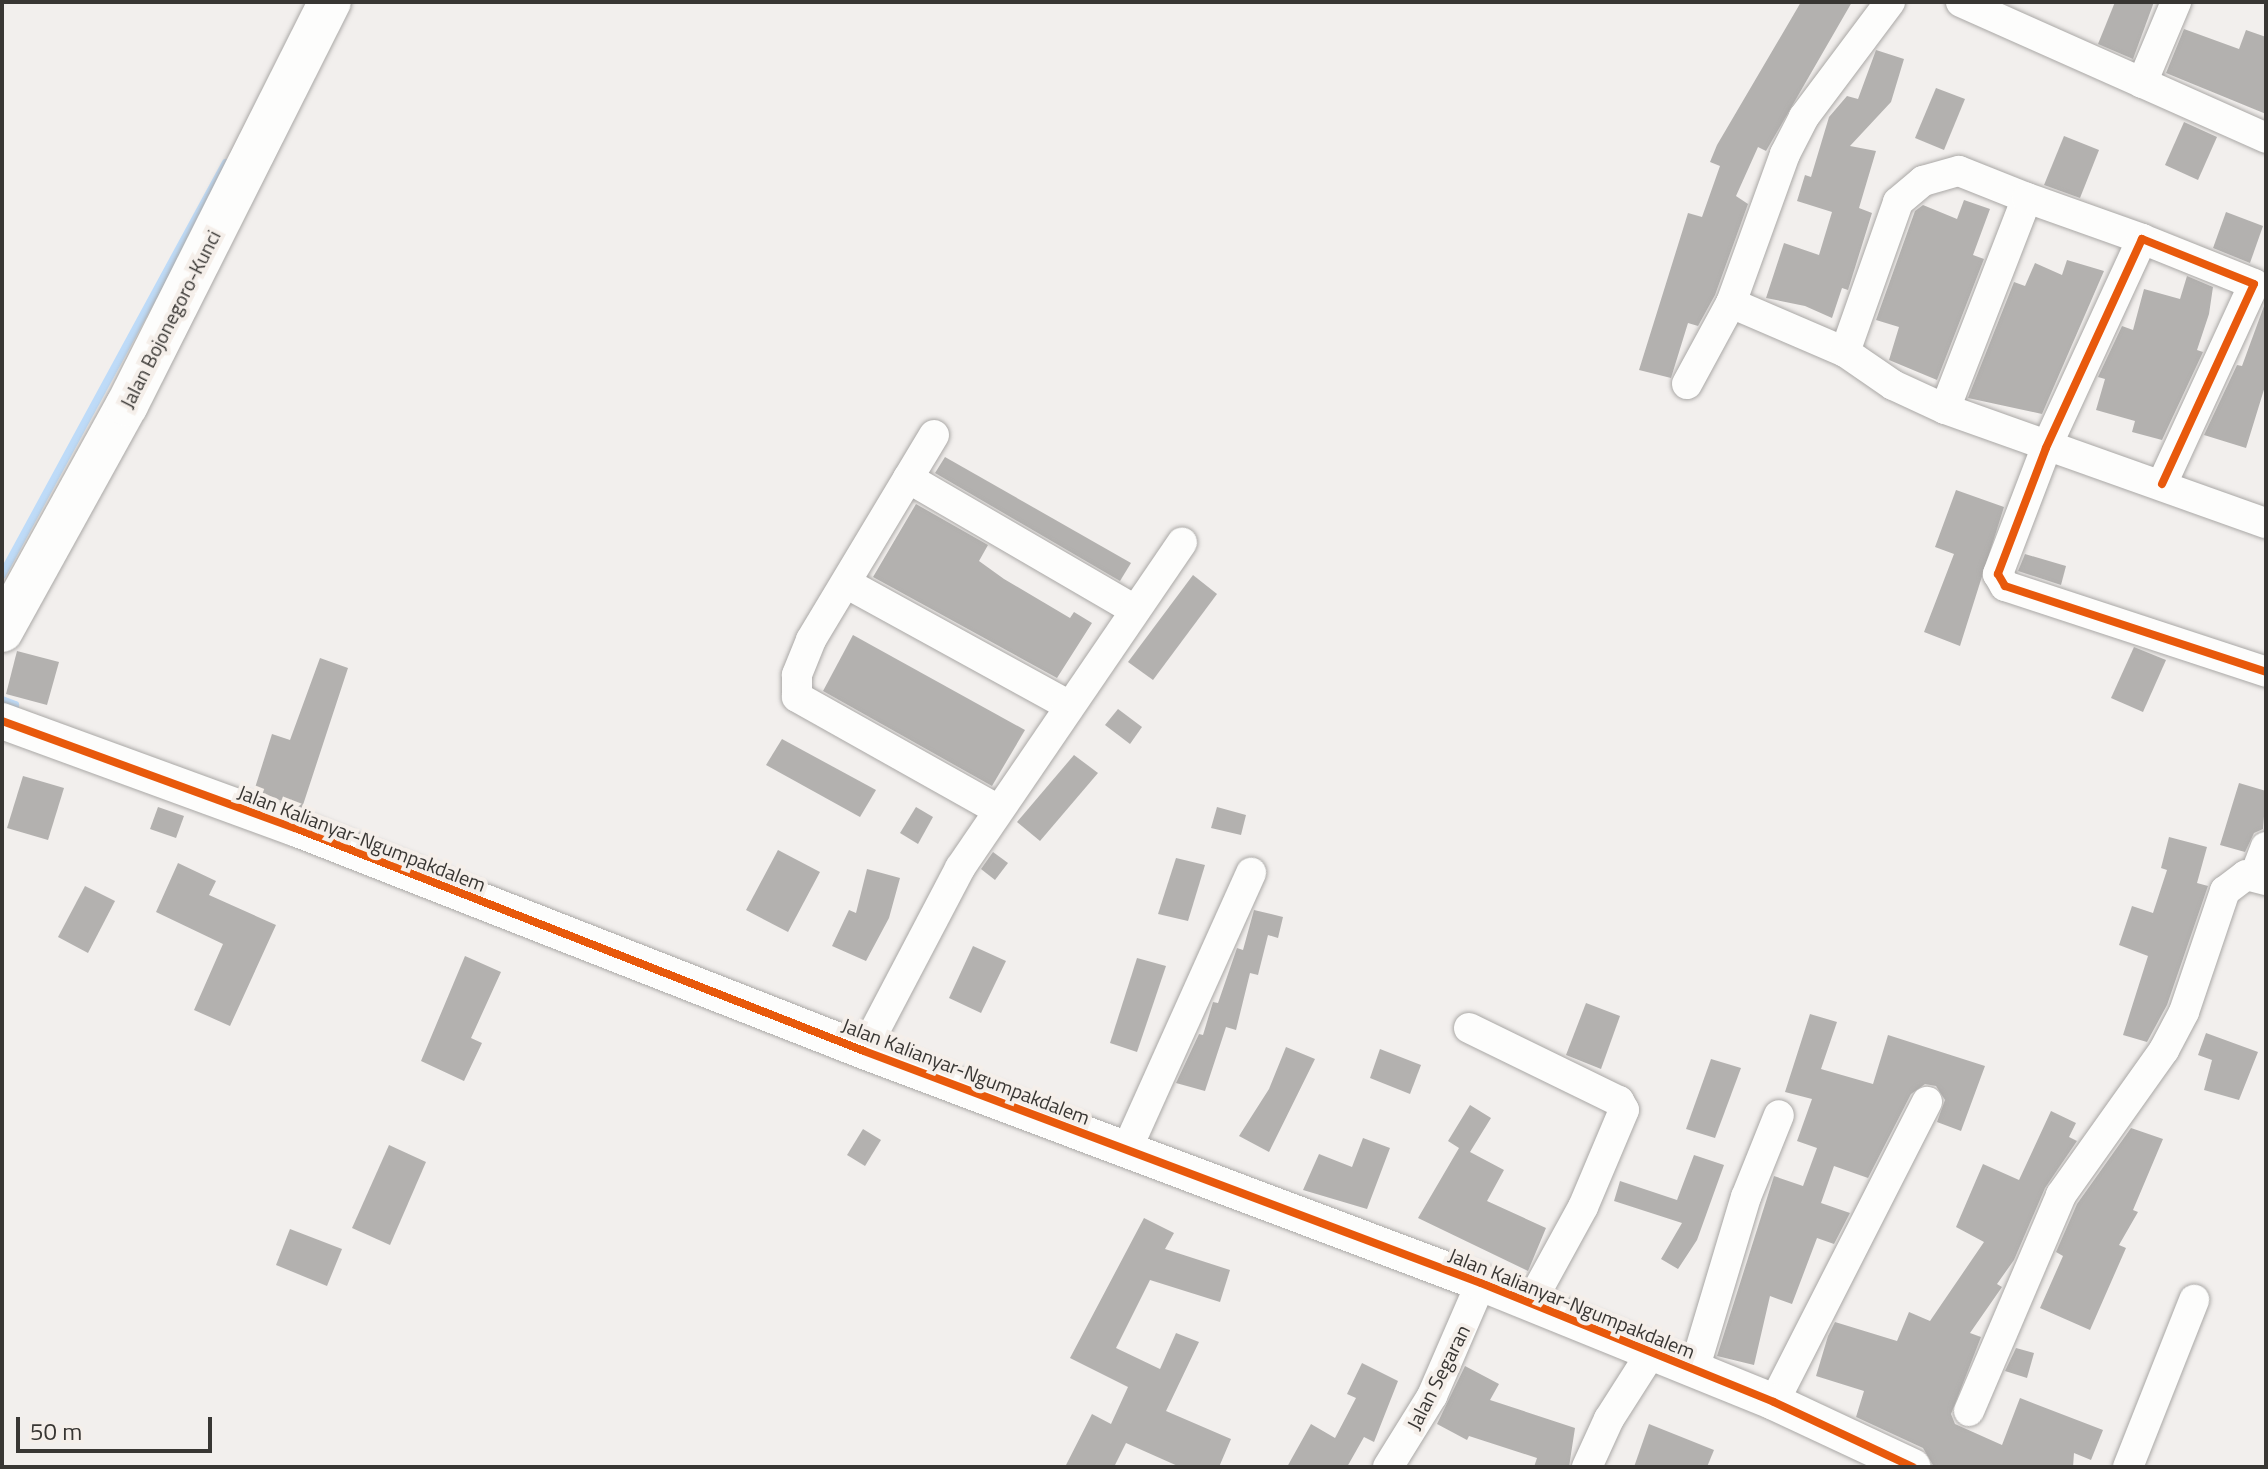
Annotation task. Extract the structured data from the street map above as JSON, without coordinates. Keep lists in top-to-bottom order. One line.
{"streets":{"main road":["Jalan Bojonegoro-Kunci"],"street":["Jalan Kalianyar-Ngumpakdalem","Jalan Segaran"]},"crossings":[["Jalan Kalianyar-Ngumpakdalem","Jalan Segaran"]],"scale_bar":"50 m"}
